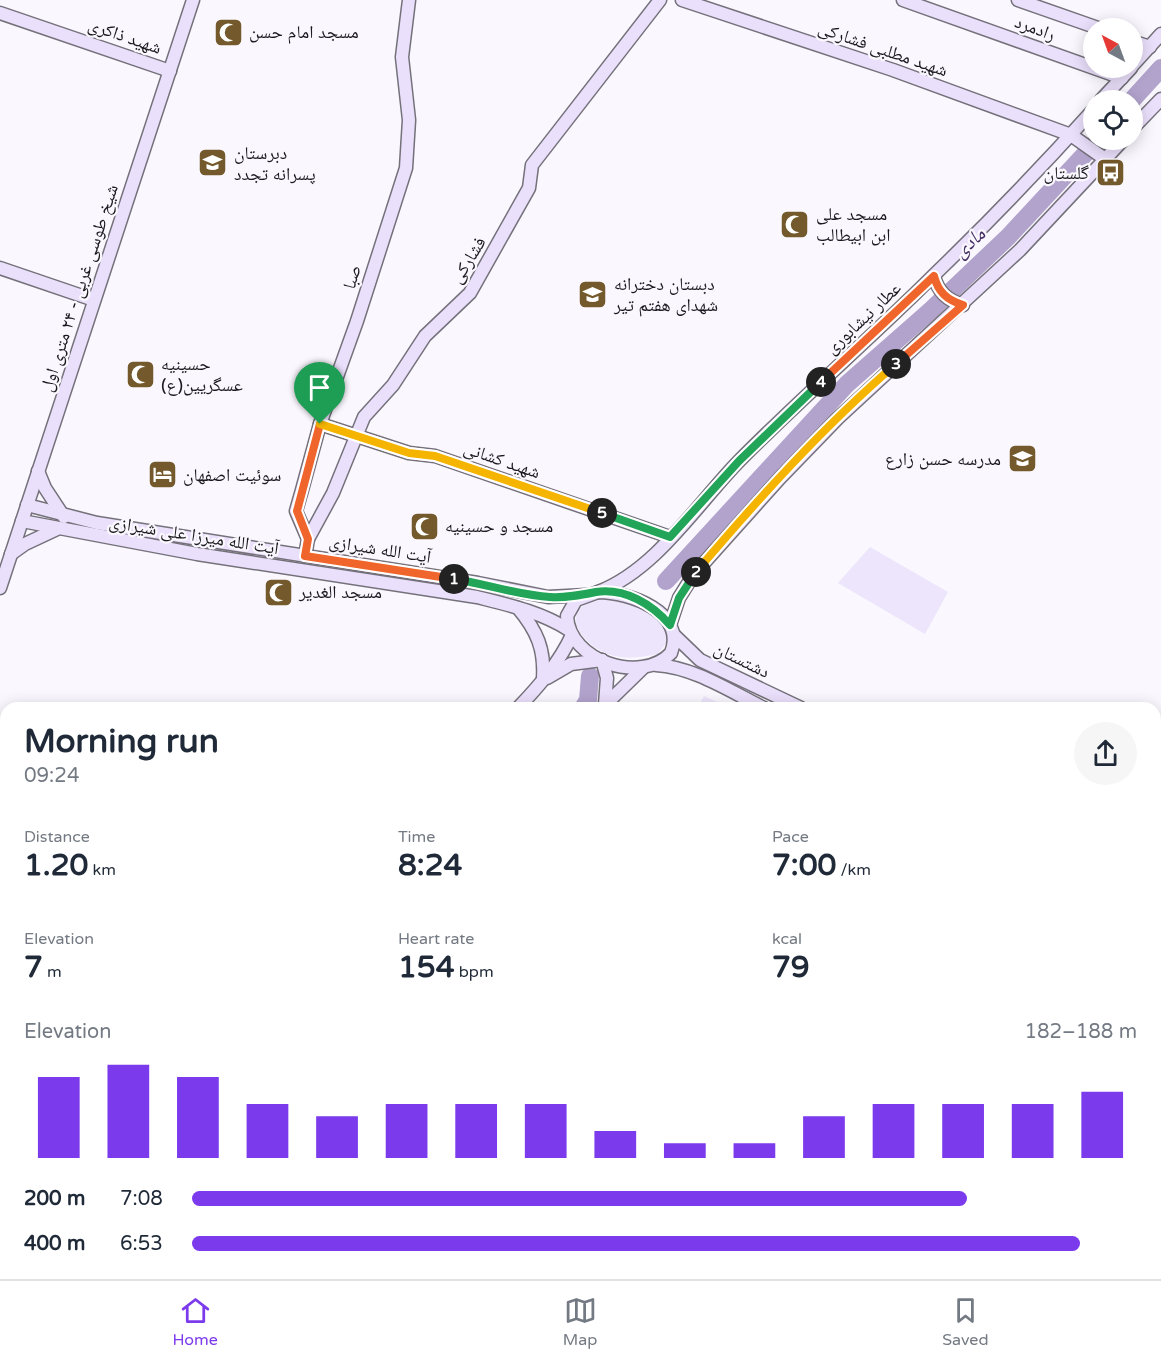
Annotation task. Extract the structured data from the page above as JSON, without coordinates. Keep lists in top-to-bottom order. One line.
{"streets":{"street":["رادمرد","شهید ذاکری","شهید مطلبی فشارکی","فشارکی","صبا","شیخ طوسی غربی - ۲۴ متری اول","عطار نیشابوری","شهید کشانی","آیت الله میرزا علی شیرازی","آیت الله شیرازی","دشتستان"]},"crossings":[["شهید ذاکری","شیخ طوسی غربی - ۲۴ متری اول"],["شهید مطلبی فشارکی","عطار نیشابوری"],["فشارکی","صبا"],["فشارکی","شهید کشانی"],["صبا","شهید کشانی"],["شیخ طوسی غربی - ۲۴ متری اول","آیت الله میرزا علی شیرازی"],["شیخ طوسی غربی - ۲۴ متری اول","آیت الله شیرازی"],["عطار نیشابوری","شهید کشانی"],["عطار نیشابوری","آیت الله میرزا علی شیرازی"],["عطار نیشابوری","آیت الله شیرازی"],["عطار نیشابوری","دشتستان"],["آیت الله میرزا علی شیرازی","آیت الله شیرازی"],["آیت الله میرزا علی شیرازی","دشتستان"],["آیت الله شیرازی","دشتستان"]],"water":["مادی"],"places":{"mosque":["مسجد امام حسن","مسجد علی ابن ابیطالب","حسینیه عسگریین(ع)","مسجد و حسینیه","مسجد الغدیر"],"school or university":["دبرستان پسرانه تجدد","دبستان دخترانه شهدای هفتم تیر","مدرسه حسن زارع"],"bus stop":["گلستان"],"hotel":["سوئیت اصفهان"]},"north":"top left","page":{"pins":["3","4","5","2","1"],"heading":["Morning run","09:24"],"stats":[["Distance","1.20 km"],["Time","8:24"],["Pace","7:00 /km"],["Elevation","7 m"],["Heart rate","154 bpm"],["kcal","79"]],"chart":["Elevation","182–188 m"],"list":[{"name":"200 m","note":"7:08"},{"name":"400 m","note":"6:53"}],"tabs":["Home","Map","Saved"]}}
